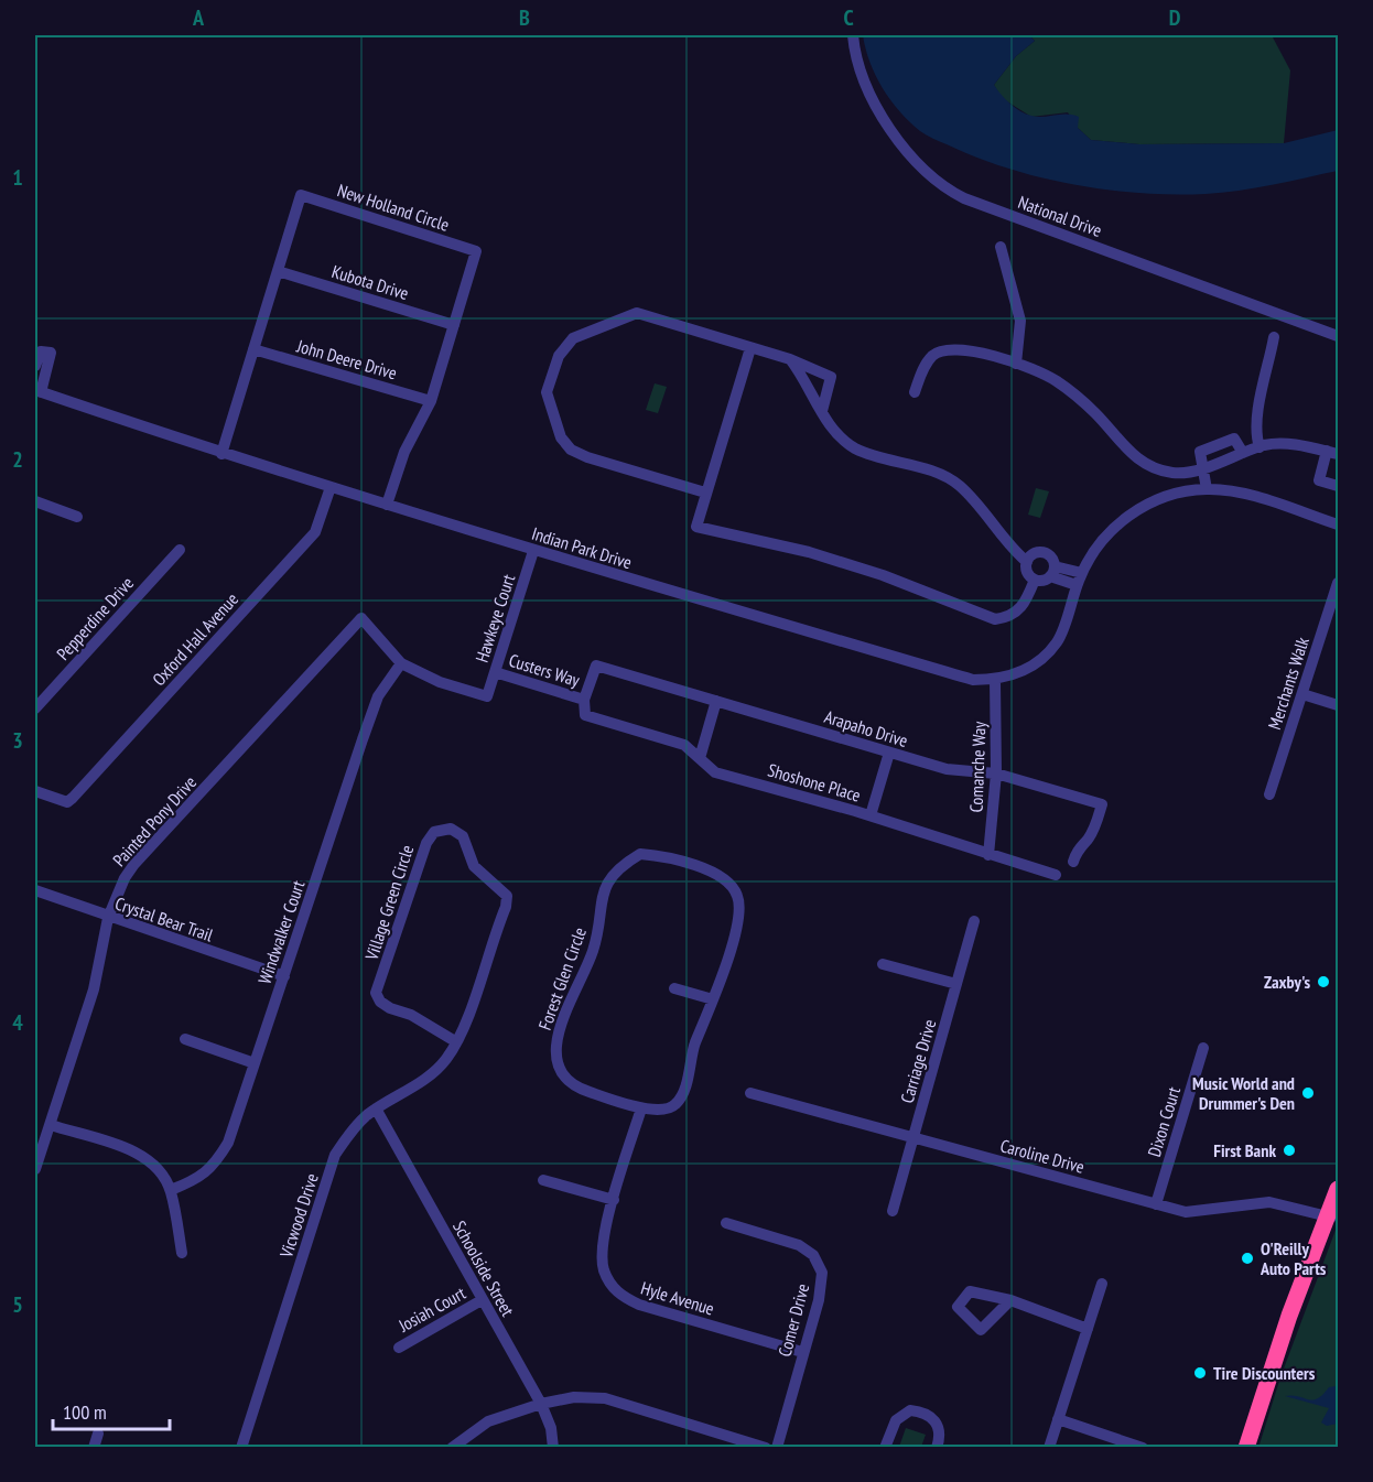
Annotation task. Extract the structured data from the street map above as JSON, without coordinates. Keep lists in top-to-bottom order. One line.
{"streets":{"street":["New Holland Circle","National Drive","Kubota Drive","John Deere Drive","Indian Park Drive","Pepperdine Drive","Hawkeye Court","Oxford Hall Avenue","Custers Way","Merchants Walk","Arapaho Drive","Comanche Way","Shoshone Place","Painted Pony Drive","Village Green Circle","Crystal Bear Trail","Windwalker Court","Forest Glen Circle","Carriage Drive","Dixon Court","Caroline Drive","Vicwood Drive","Schoolside Street","Hyle Avenue","Josiah Court","Comer Drive"]},"crossings":[["New Holland Circle","Kubota Drive"],["New Holland Circle","John Deere Drive"],["New Holland Circle","Indian Park Drive"],["Indian Park Drive","Hawkeye Court"],["Indian Park Drive","Oxford Hall Avenue"],["Indian Park Drive","Comanche Way"],["Hawkeye Court","Custers Way"],["Hawkeye Court","Painted Pony Drive"],["Hawkeye Court","Windwalker Court"],["Custers Way","Arapaho Drive"],["Custers Way","Shoshone Place"],["Arapaho Drive","Comanche Way"],["Arapaho Drive","Shoshone Place"],["Comanche Way","Shoshone Place"],["Painted Pony Drive","Crystal Bear Trail"],["Painted Pony Drive","Windwalker Court"],["Village Green Circle","Vicwood Drive"],["Crystal Bear Trail","Windwalker Court"],["Forest Glen Circle","Hyle Avenue"],["Carriage Drive","Caroline Drive"],["Dixon Court","Caroline Drive"],["Vicwood Drive","Schoolside Street"],["Schoolside Street","Josiah Court"],["Hyle Avenue","Comer Drive"]],"places":["Zaxby's","Music World and Drummer's Den","First Bank","O'Reilly Auto Parts","Tire Discounters"],"scale_bar":"100 m","grid":{"columns":["A","B","C","D"],"rows":["1","2","3","4","5"]}}
